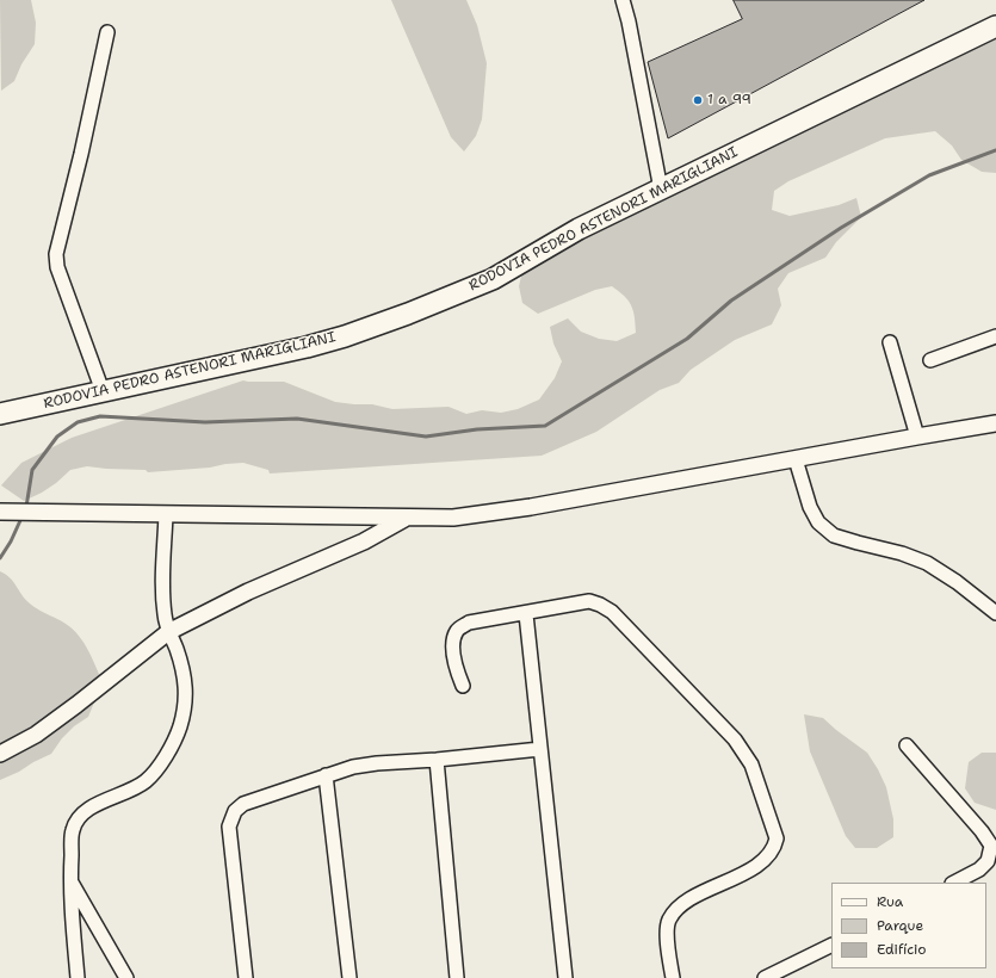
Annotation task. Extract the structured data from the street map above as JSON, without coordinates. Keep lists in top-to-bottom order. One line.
{"streets":{"main road":["RODOVIA PEDRO ASTENORI MARIGLIANI"]},"places":["1 a 99"],"legend":["Rua","Parque","Edifício"]}
